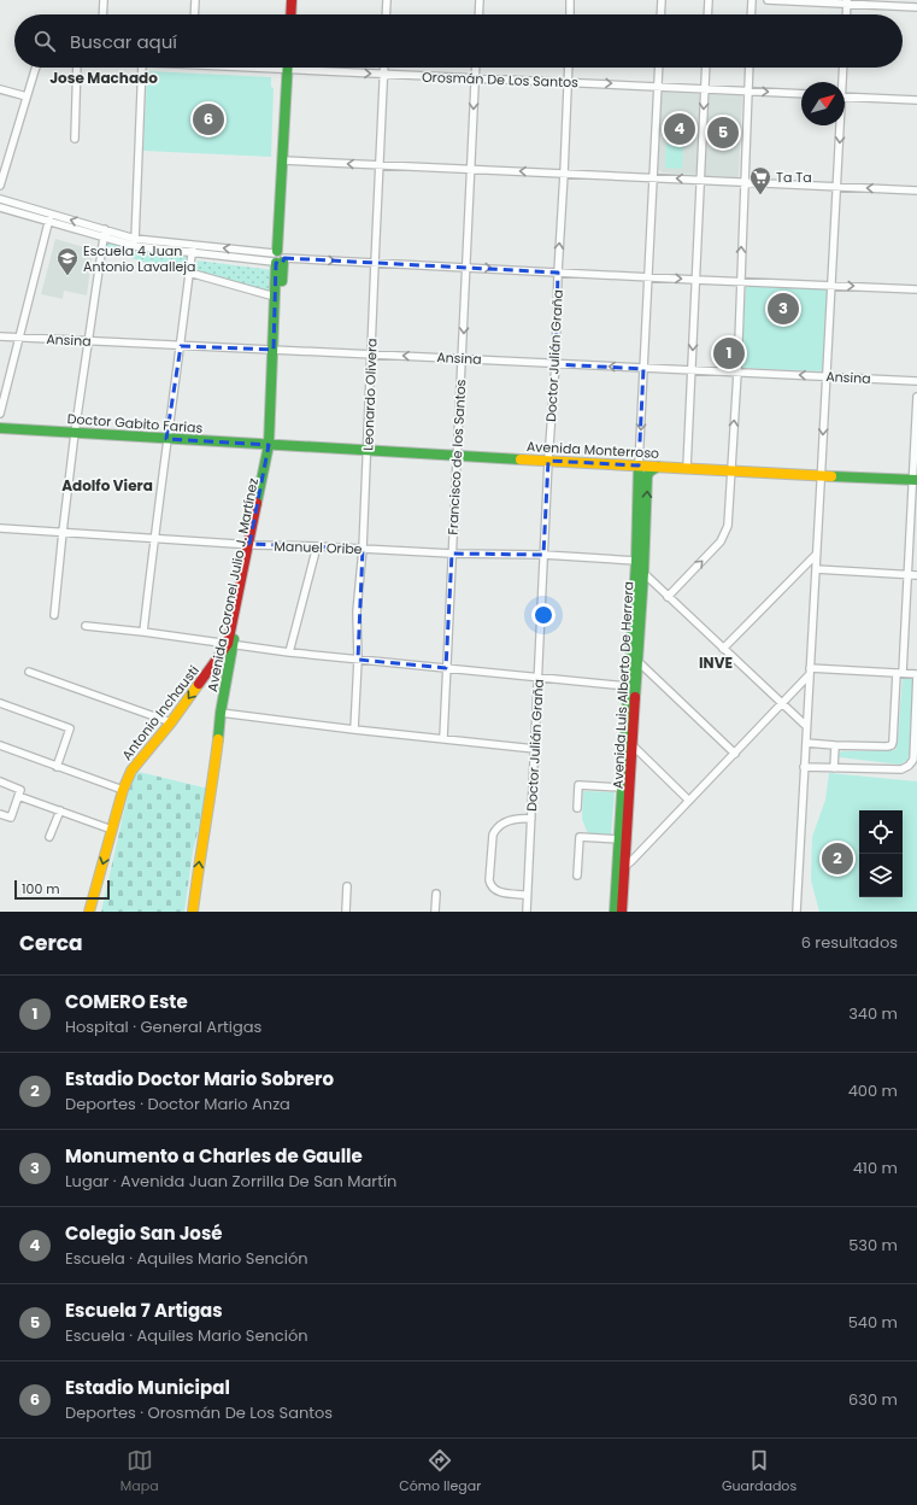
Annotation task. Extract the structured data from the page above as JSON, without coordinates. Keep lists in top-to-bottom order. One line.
{"streets":{"street":["Orosmán De Los Santos","Ansina","Doctor Julián Graña","Leonardo Olivera","Doctor Gabito Farias","Avenida Monterroso","Francisco de los Santos","Manuel Oribe","Avenida Coronel Julio J. Martínez","Avenida Luis Alberto De Herrera","Antonio Inchausti"]},"crossings":[["Orosmán De Los Santos","Doctor Julián Graña"],["Orosmán De Los Santos","Leonardo Olivera"],["Orosmán De Los Santos","Francisco de los Santos"],["Ansina","Doctor Julián Graña"],["Ansina","Leonardo Olivera"],["Ansina","Francisco de los Santos"],["Ansina","Avenida Coronel Julio J. Martínez"],["Doctor Julián Graña","Avenida Monterroso"],["Doctor Julián Graña","Manuel Oribe"],["Leonardo Olivera","Avenida Monterroso"],["Leonardo Olivera","Manuel Oribe"],["Doctor Gabito Farias","Avenida Monterroso"],["Doctor Gabito Farias","Avenida Coronel Julio J. Martínez"],["Avenida Monterroso","Francisco de los Santos"],["Avenida Monterroso","Avenida Coronel Julio J. Martínez"],["Avenida Monterroso","Avenida Luis Alberto De Herrera"],["Francisco de los Santos","Manuel Oribe"],["Manuel Oribe","Avenida Coronel Julio J. Martínez"],["Manuel Oribe","Avenida Luis Alberto De Herrera"],["Avenida Coronel Julio J. Martínez","Antonio Inchausti"]],"one_way":["Orosmán De Los Santos","Antonio Inchausti"],"districts":["Jose Machado","Adolfo Viera","INVE"],"places":{"supermarket":["Ta Ta"],"school or university":["Escuela 4 Juan Antonio Lavalleja"]},"scale_bar":"100 m","north":"top right","page":{"search":"Buscar aquí","pins":["6","4","5","3","1","2"],"scale":"100 m","heading":["Cerca","6 resultados"],"list":[{"mark":"1","name":"COMERO Este","note":"Hospital · General Artigas","value":"340 m"},{"mark":"2","name":"Estadio Doctor Mario Sobrero","note":"Deportes · Doctor Mario Anza","value":"400 m"},{"mark":"3","name":"Monumento a Charles de Gaulle","note":"Lugar · Avenida Juan Zorrilla De San Martín","value":"410 m"},{"mark":"4","name":"Colegio San José","note":"Escuela · Aquiles Mario Sención","value":"530 m"},{"mark":"5","name":"Escuela 7 Artigas","note":"Escuela · Aquiles Mario Sención","value":"540 m"},{"mark":"6","name":"Estadio Municipal","note":"Deportes · Orosmán De Los Santos","value":"630 m"}],"nav":["Mapa","Cómo llegar","Guardados"]}}
